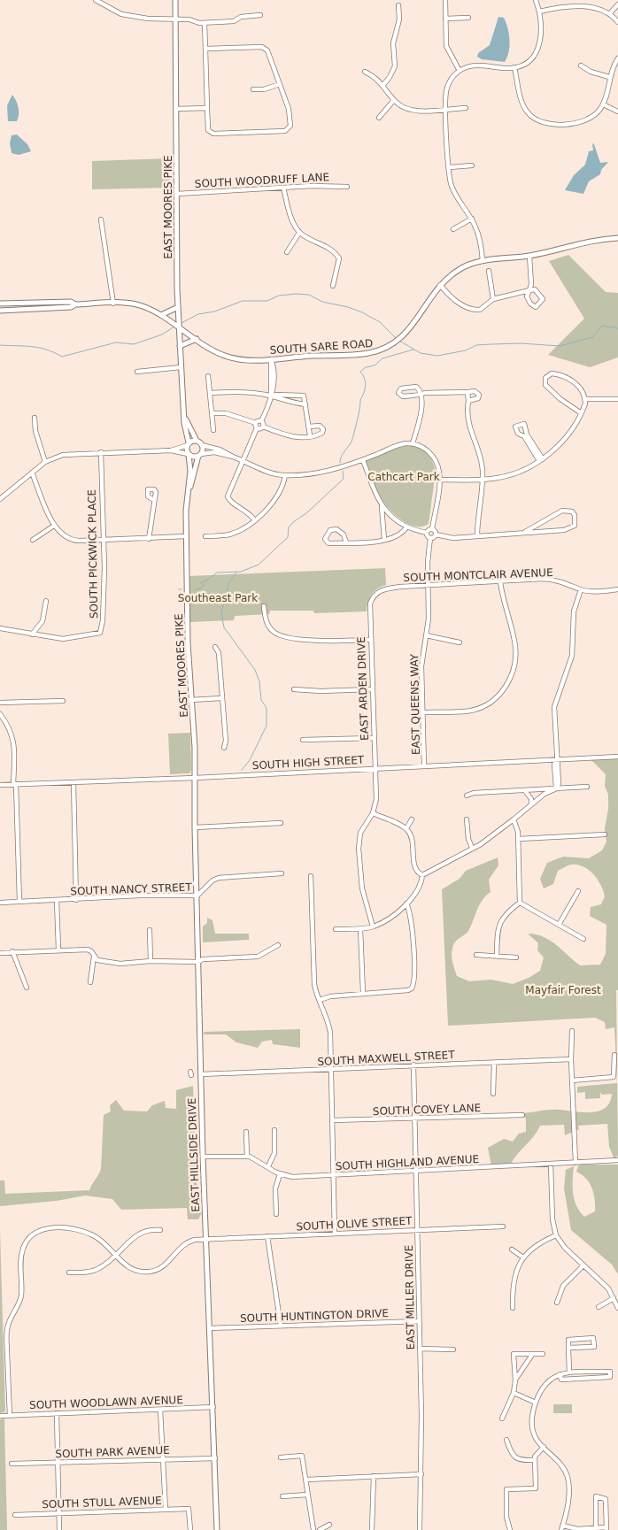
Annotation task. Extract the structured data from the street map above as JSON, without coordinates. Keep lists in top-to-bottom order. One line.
{"streets":{"main road":["EAST MOORES PIKE","SOUTH SARE ROAD","EAST HILLSIDE DRIVE"],"street":["SOUTH WOODRUFF LANE","SOUTH PICKWICK PLACE","SOUTH MONTCLAIR AVENUE","EAST ARDEN DRIVE","EAST QUEENS WAY","SOUTH HIGH STREET","SOUTH NANCY STREET","SOUTH MAXWELL STREET","SOUTH COVEY LANE","SOUTH HIGHLAND AVENUE","SOUTH OLIVE STREET","EAST MILLER DRIVE","SOUTH HUNTINGTON DRIVE","SOUTH WOODLAWN AVENUE","SOUTH PARK AVENUE","SOUTH STULL AVENUE"]},"crossings":[["SOUTH WOODRUFF LANE","EAST MOORES PIKE"],["EAST MOORES PIKE","SOUTH SARE ROAD"],["EAST MOORES PIKE","SOUTH HIGH STREET"],["EAST MOORES PIKE","EAST HILLSIDE DRIVE"],["SOUTH MONTCLAIR AVENUE","EAST ARDEN DRIVE"],["SOUTH MONTCLAIR AVENUE","EAST QUEENS WAY"],["EAST ARDEN DRIVE","SOUTH HIGH STREET"],["EAST QUEENS WAY","SOUTH HIGH STREET"],["SOUTH HIGH STREET","EAST HILLSIDE DRIVE"],["SOUTH NANCY STREET","EAST HILLSIDE DRIVE"],["SOUTH MAXWELL STREET","EAST HILLSIDE DRIVE"],["SOUTH MAXWELL STREET","EAST MILLER DRIVE"],["SOUTH COVEY LANE","EAST MILLER DRIVE"],["EAST HILLSIDE DRIVE","SOUTH HIGHLAND AVENUE"],["EAST HILLSIDE DRIVE","SOUTH OLIVE STREET"],["EAST HILLSIDE DRIVE","SOUTH HUNTINGTON DRIVE"],["EAST HILLSIDE DRIVE","SOUTH WOODLAWN AVENUE"],["EAST HILLSIDE DRIVE","SOUTH PARK AVENUE"],["SOUTH HIGHLAND AVENUE","EAST MILLER DRIVE"],["SOUTH OLIVE STREET","EAST MILLER DRIVE"],["SOUTH OLIVE STREET","SOUTH WOODLAWN AVENUE"],["EAST MILLER DRIVE","SOUTH HUNTINGTON DRIVE"]],"parks":["Cathcart Park","Southeast Park","Mayfair Forest"]}
